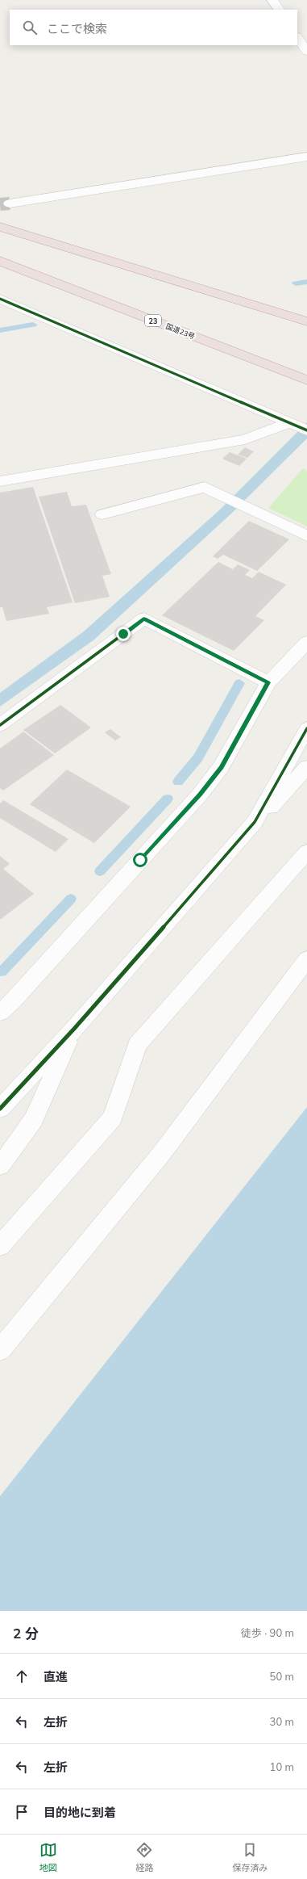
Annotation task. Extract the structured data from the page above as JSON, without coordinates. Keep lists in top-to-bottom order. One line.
{"streets":{"highway":["23","国道23号"]},"page":{"search":"ここで検索","heading":["2 分","徒歩 · 90 m"],"list":[["直進","50 m"],["左折","30 m"],["左折","10 m"],"目的地に到着"],"nav":["地図","経路","保存済み"]}}
